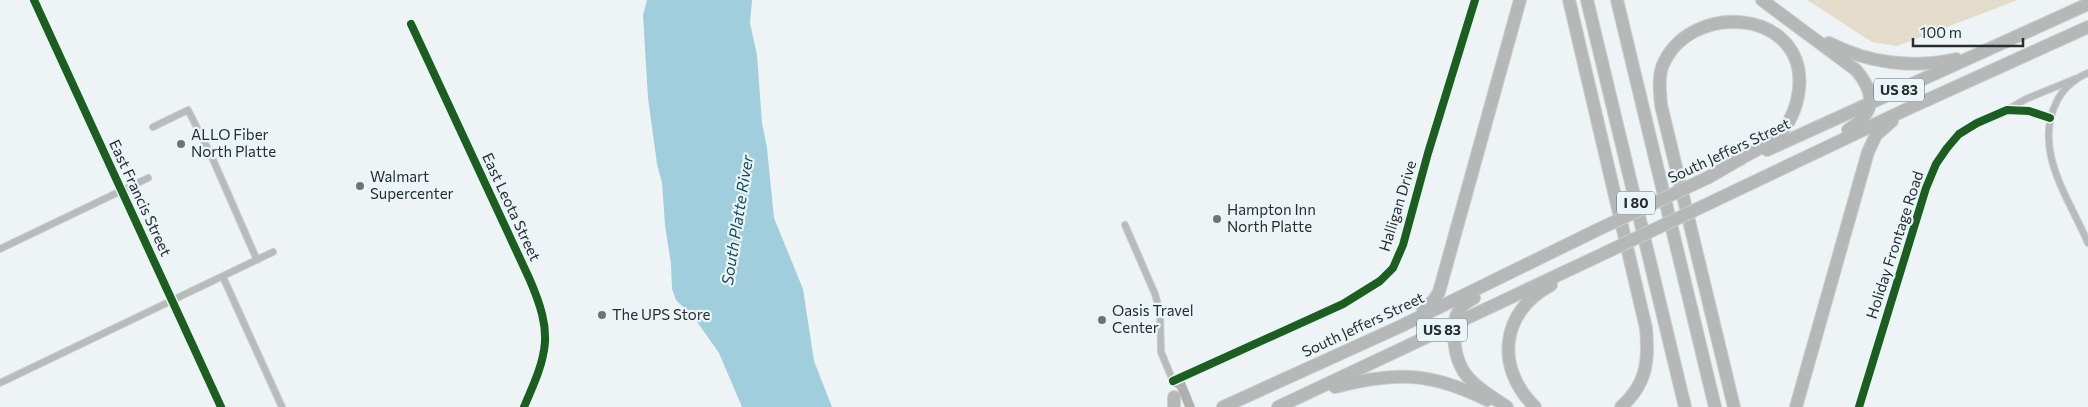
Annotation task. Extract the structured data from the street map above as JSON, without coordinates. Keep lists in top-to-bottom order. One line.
{"streets":{"highway":["US 83","South Jeffers Street","I 80"],"street":["East Francis Street","Halligan Drive","East Leota Street","Holiday Frontage Road"]},"water":["South Platte River"],"places":["ALLO Fiber North Platte","Walmart Supercenter","Hampton Inn North Platte","The UPS Store","Oasis Travel Center"],"scale_bar":"100 m"}
